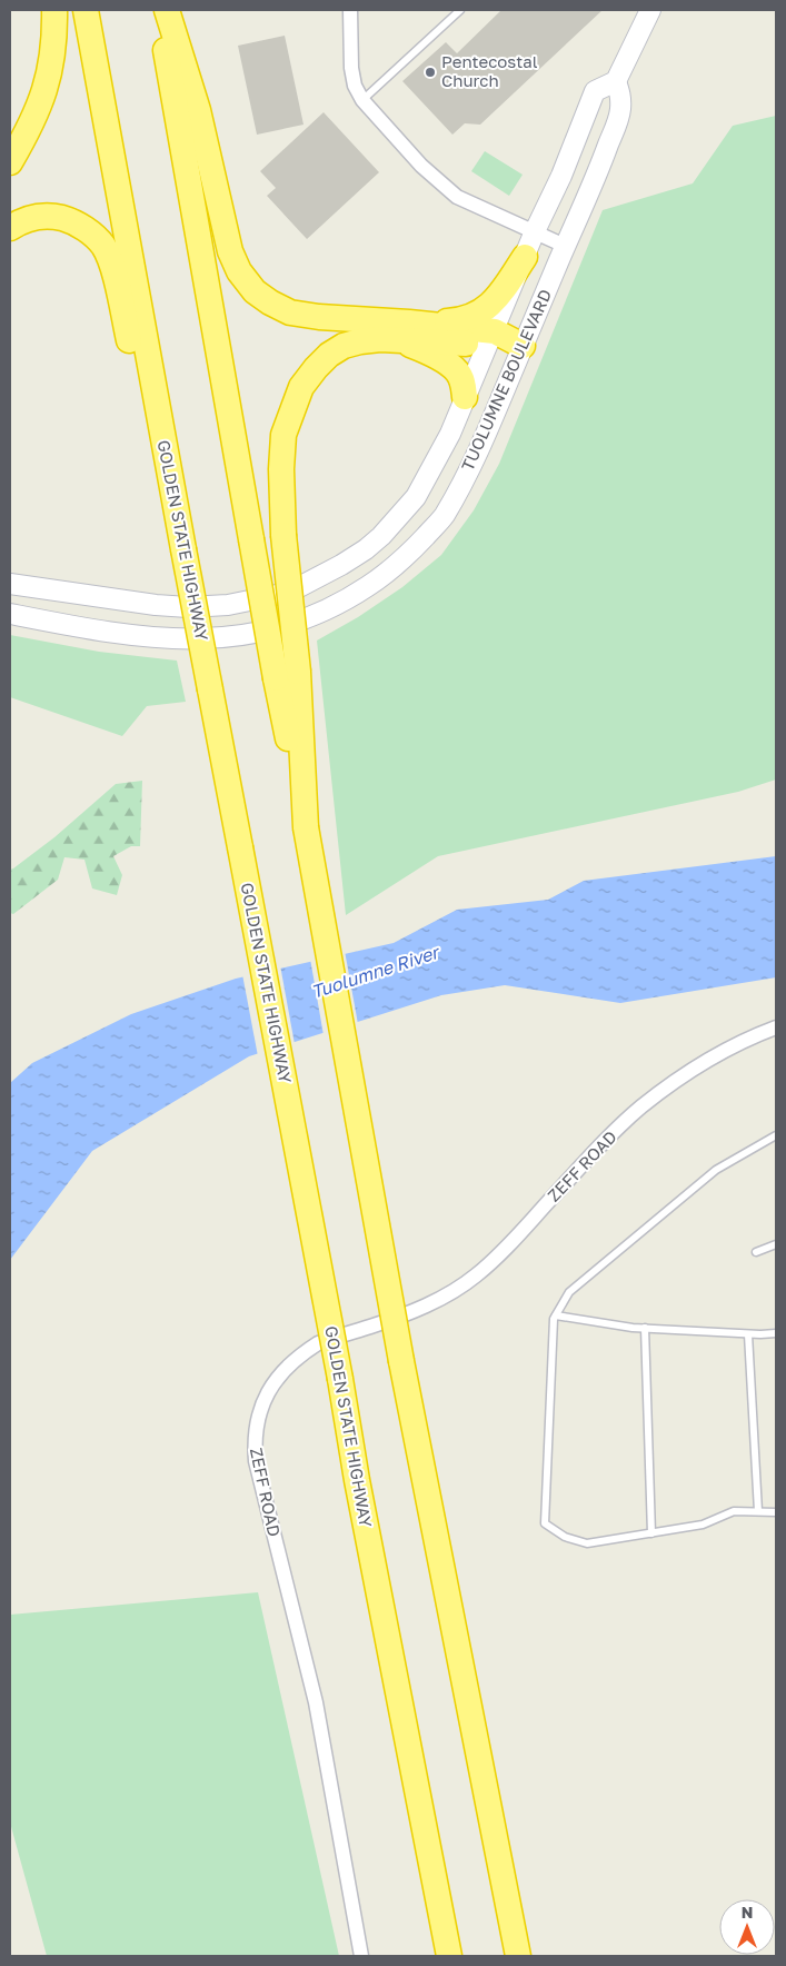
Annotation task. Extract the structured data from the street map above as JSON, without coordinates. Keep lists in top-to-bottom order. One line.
{"streets":{"highway":["GOLDEN STATE HIGHWAY"],"main road":["TUOLUMNE BOULEVARD"],"street":["ZEFF ROAD"]},"water":["Tuolumne River"],"places":["Pentecostal Church"],"north":"top"}
